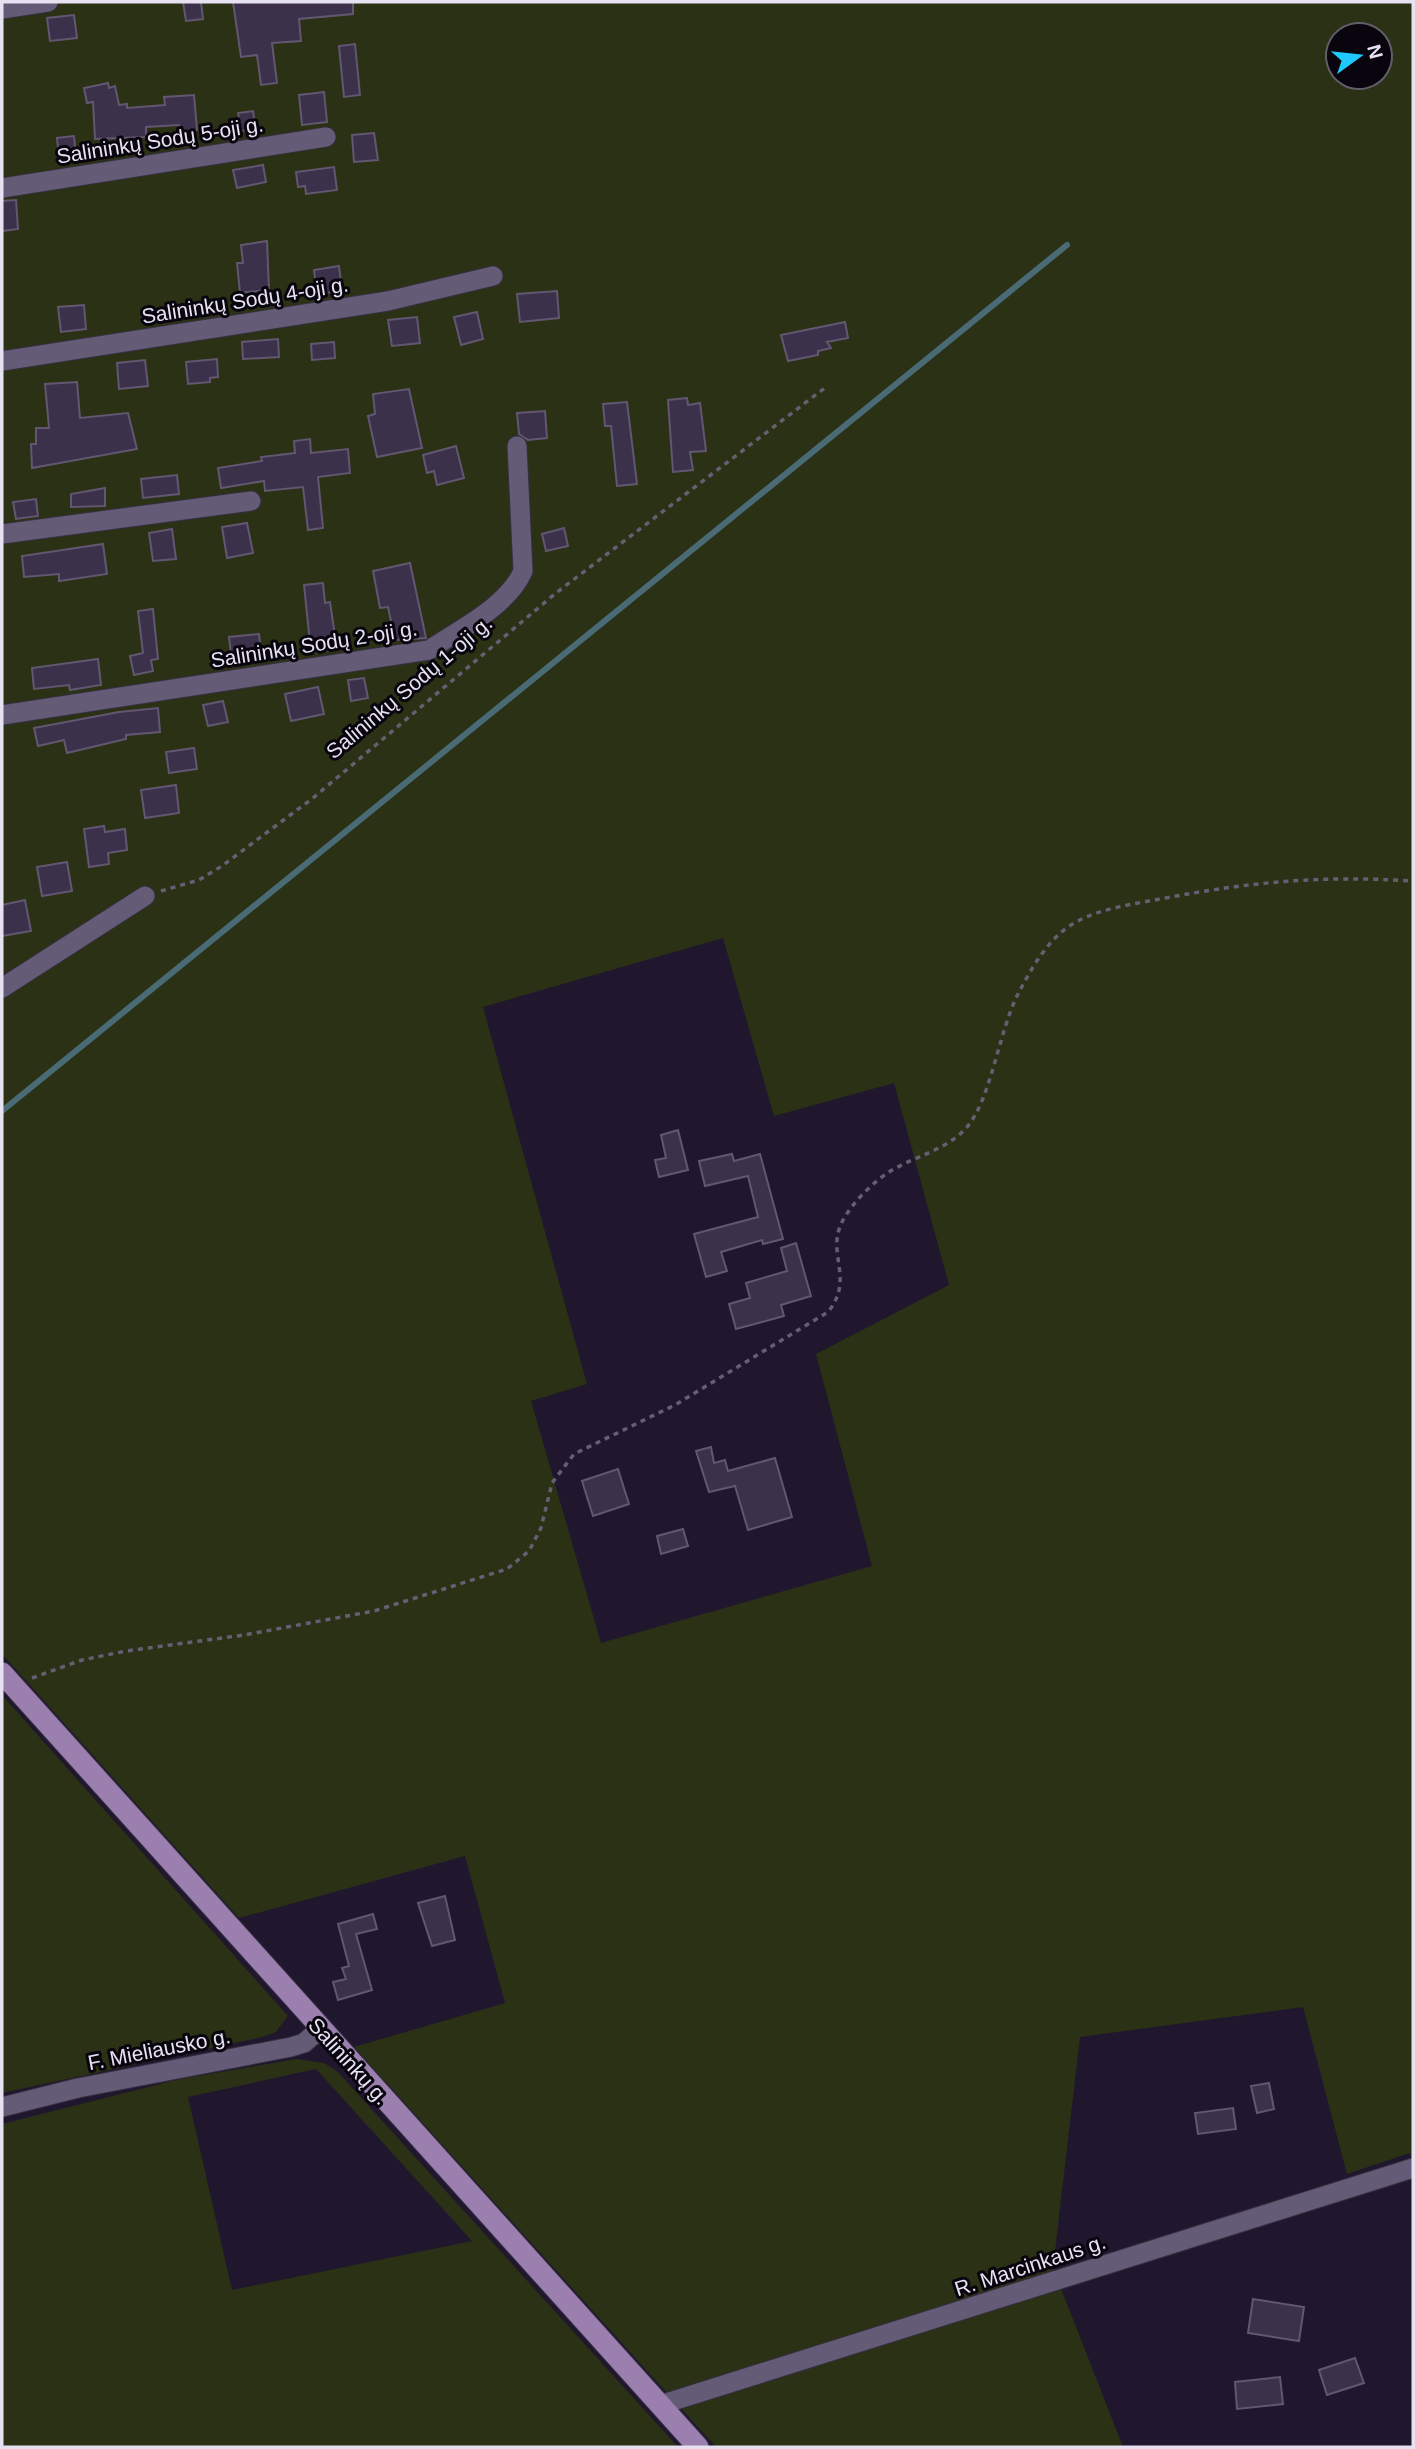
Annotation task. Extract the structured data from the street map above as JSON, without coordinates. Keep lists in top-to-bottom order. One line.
{"streets":{"main road":["Salininkų g."],"street":["Salininkų Sodų 5-oji g.","Salininkų Sodų 4-oji g.","Salininkų Sodų 2-oji g.","F. Mieliausko g.","R. Marcinkaus g."],"path":["Salininkų Sodų 1-oji g."]},"crossings":[["F. Mieliausko g.","Salininkų g."],["Salininkų g.","R. Marcinkaus g."]],"north":"right"}
